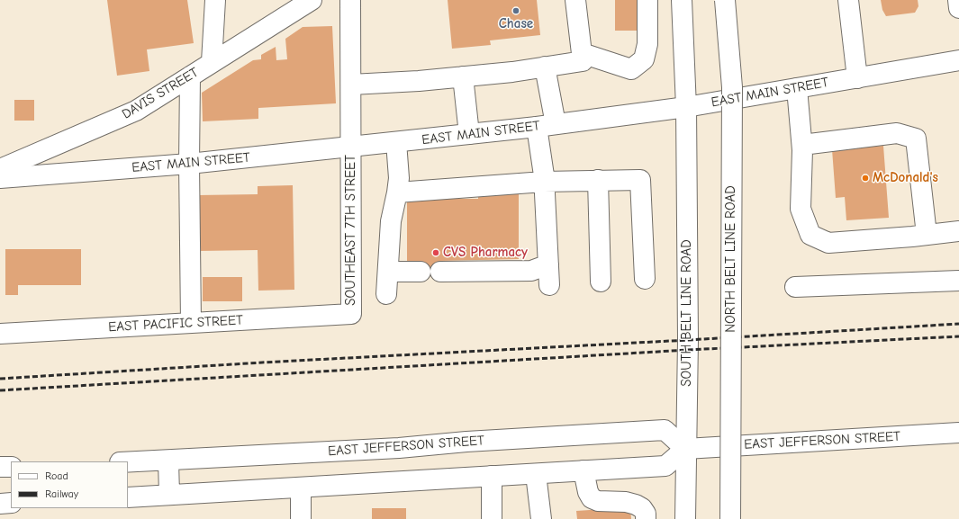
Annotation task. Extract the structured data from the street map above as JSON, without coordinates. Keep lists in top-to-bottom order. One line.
{"streets":{"main road":["EAST MAIN STREET","DAVIS STREET","SOUTHEAST 7TH STREET","NORTH BELT LINE ROAD","SOUTH BELT LINE ROAD","EAST PACIFIC STREET","EAST JEFFERSON STREET"]},"crossings":[["EAST MAIN STREET","SOUTHEAST 7TH STREET"],["EAST MAIN STREET","SOUTH BELT LINE ROAD"],["SOUTHEAST 7TH STREET","EAST PACIFIC STREET"],["SOUTH BELT LINE ROAD","EAST JEFFERSON STREET"]],"places":["Chase","McDonald's","CVS Pharmacy"],"legend":["Road","Railway"]}
